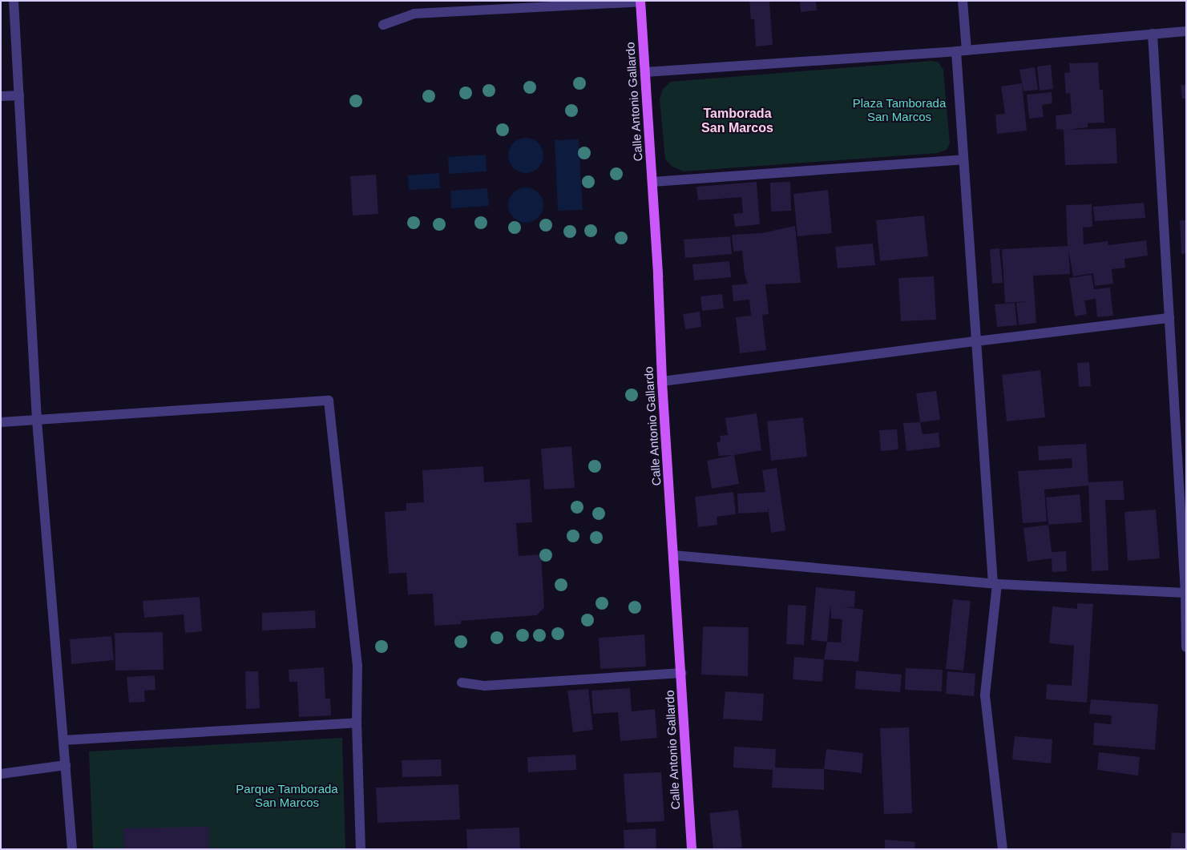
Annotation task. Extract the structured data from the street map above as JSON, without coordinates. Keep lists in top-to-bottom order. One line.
{"streets":{"main road":["Calle Antonio Gallardo"]},"districts":["Tamborada San Marcos"],"parks":["Plaza Tamborada San Marcos","Parque Tamborada San Marcos"]}
